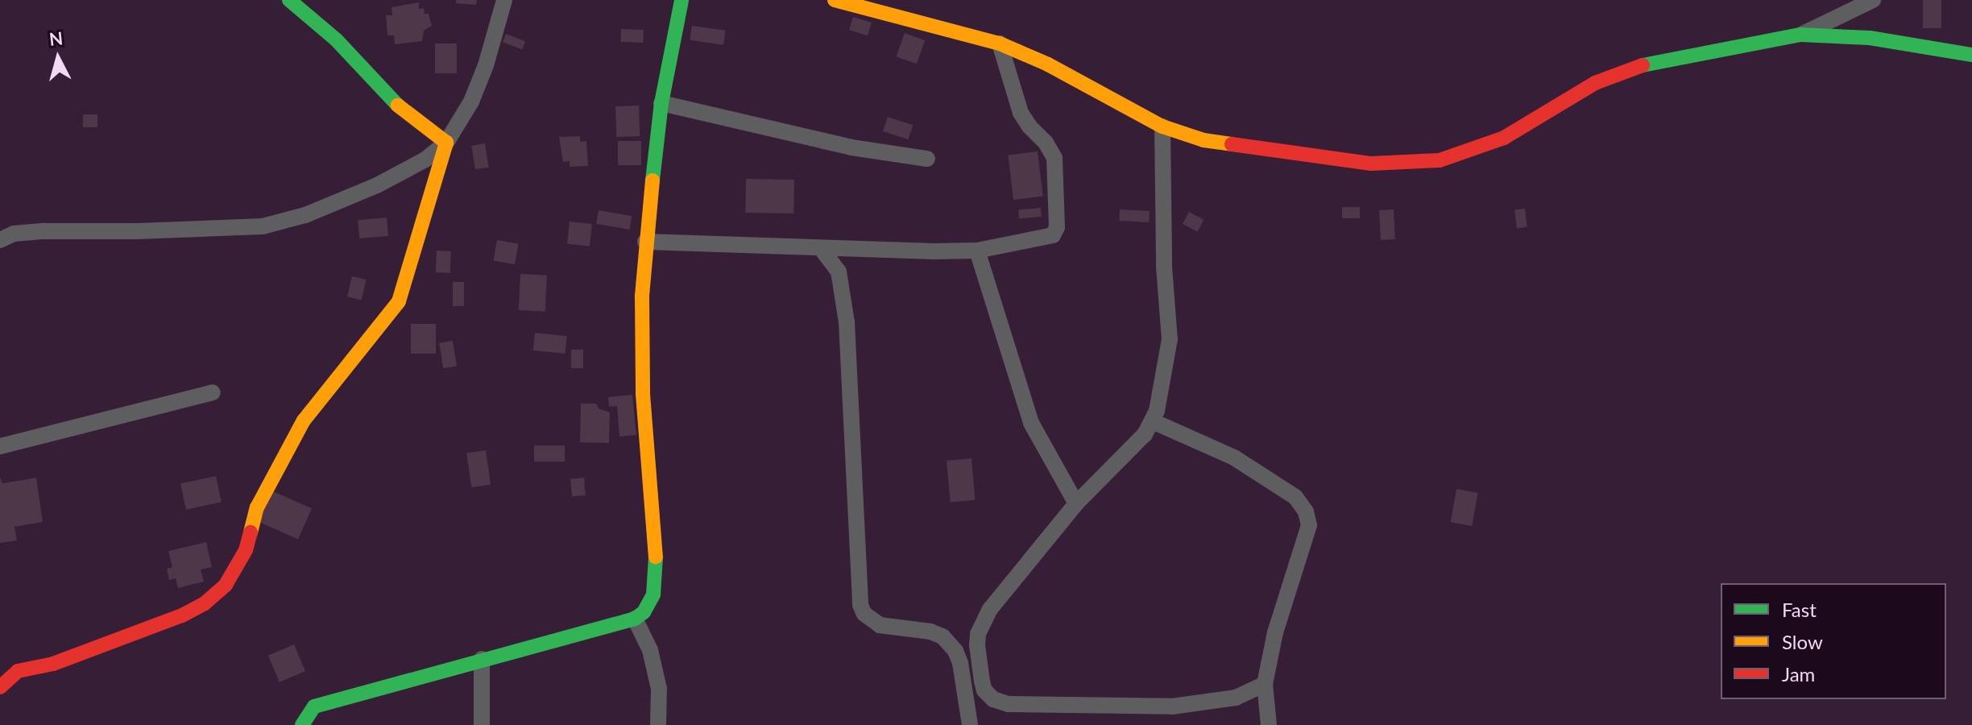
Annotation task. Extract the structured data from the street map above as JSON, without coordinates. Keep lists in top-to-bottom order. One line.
{"legend":["Fast","Slow","Jam"],"north":"top"}
